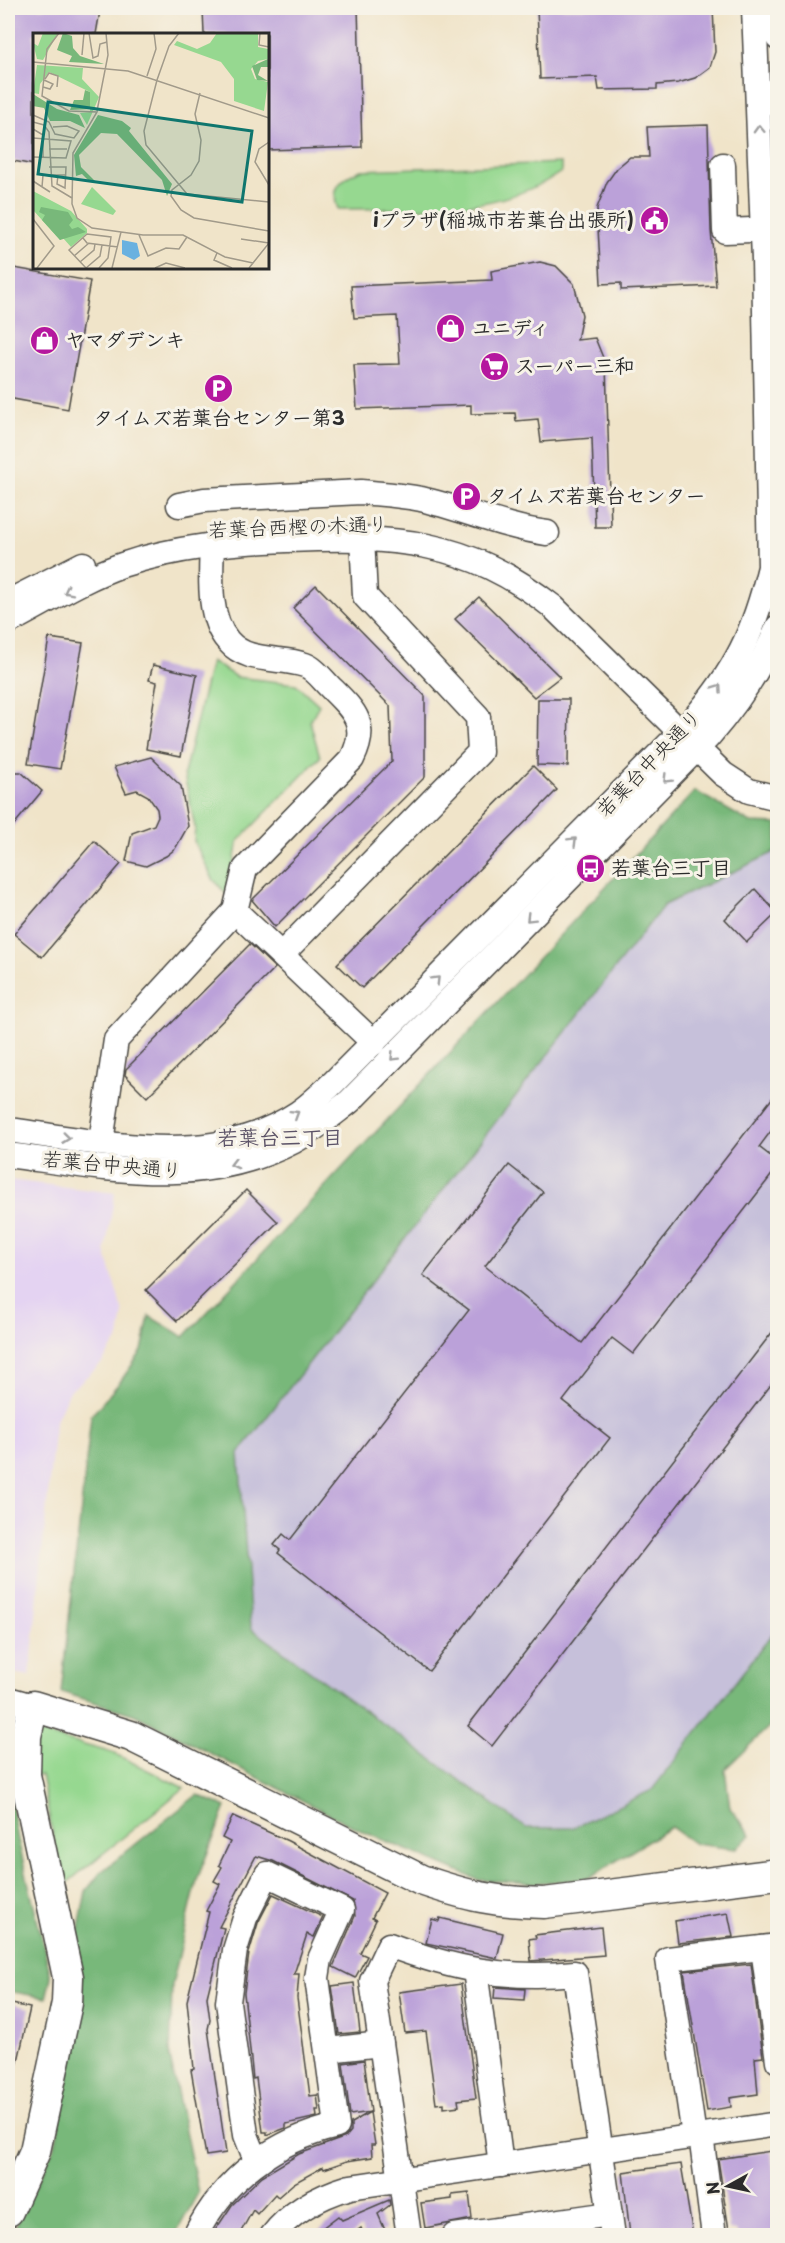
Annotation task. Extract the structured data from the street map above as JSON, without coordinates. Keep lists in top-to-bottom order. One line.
{"streets":{"street":["若葉台西樫の木通り","若葉台中央通り"]},"crossings":[["若葉台西樫の木通り","若葉台中央通り"]],"districts":["若葉台三丁目"],"places":{"public building":["iプラザ(稲城市若葉台出張所)"],"shop":["ユニディ","ヤマダデンキ"],"supermarket":["スーパー三和"],"parking":["タイムズ若葉台センター第3","タイムズ若葉台センター"],"bus stop":["若葉台三丁目"]},"north":"left"}
